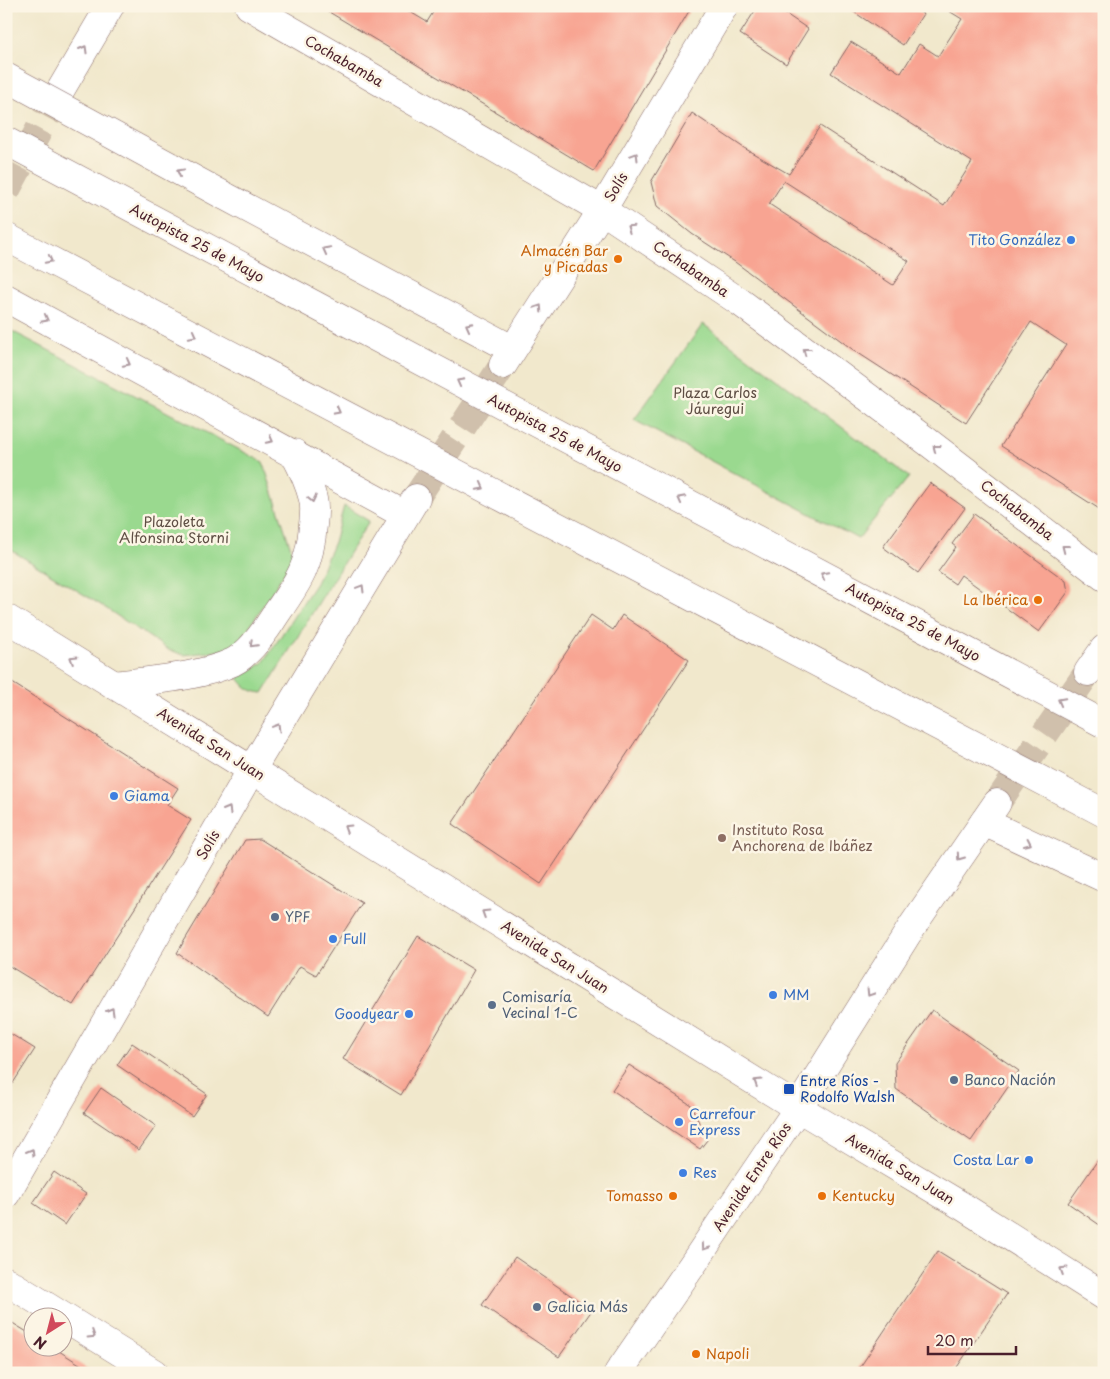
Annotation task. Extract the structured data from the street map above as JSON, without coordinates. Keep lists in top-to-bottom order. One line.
{"streets":{"main road":["Cochabamba","Solís","Autopista 25 de Mayo","Avenida San Juan","Avenida Entre Ríos"]},"crossings":[["Cochabamba","Solís"],["Solís","Avenida San Juan"],["Avenida San Juan","Avenida Entre Ríos"]],"one_way":["Solís","Avenida San Juan","Avenida Entre Ríos"],"parks":["Plaza Carlos Jáuregui","Plazoleta Alfonsina Storni"],"places":{"other":["Tito González","Almacén Bar y Picadas","La Ibérica","Giama","Instituto Rosa Anchorena de Ibáñez","YPF","Full","MM","Comisaría Vecinal 1-C","Goodyear","Banco Nación","Carrefour Express","Costa Lar","Res","Tomasso","Kentucky","Galicia Más","Napoli"],"transit":["Entre Ríos - Rodolfo Walsh"]},"scale_bar":"20 m","north":"bottom left"}
